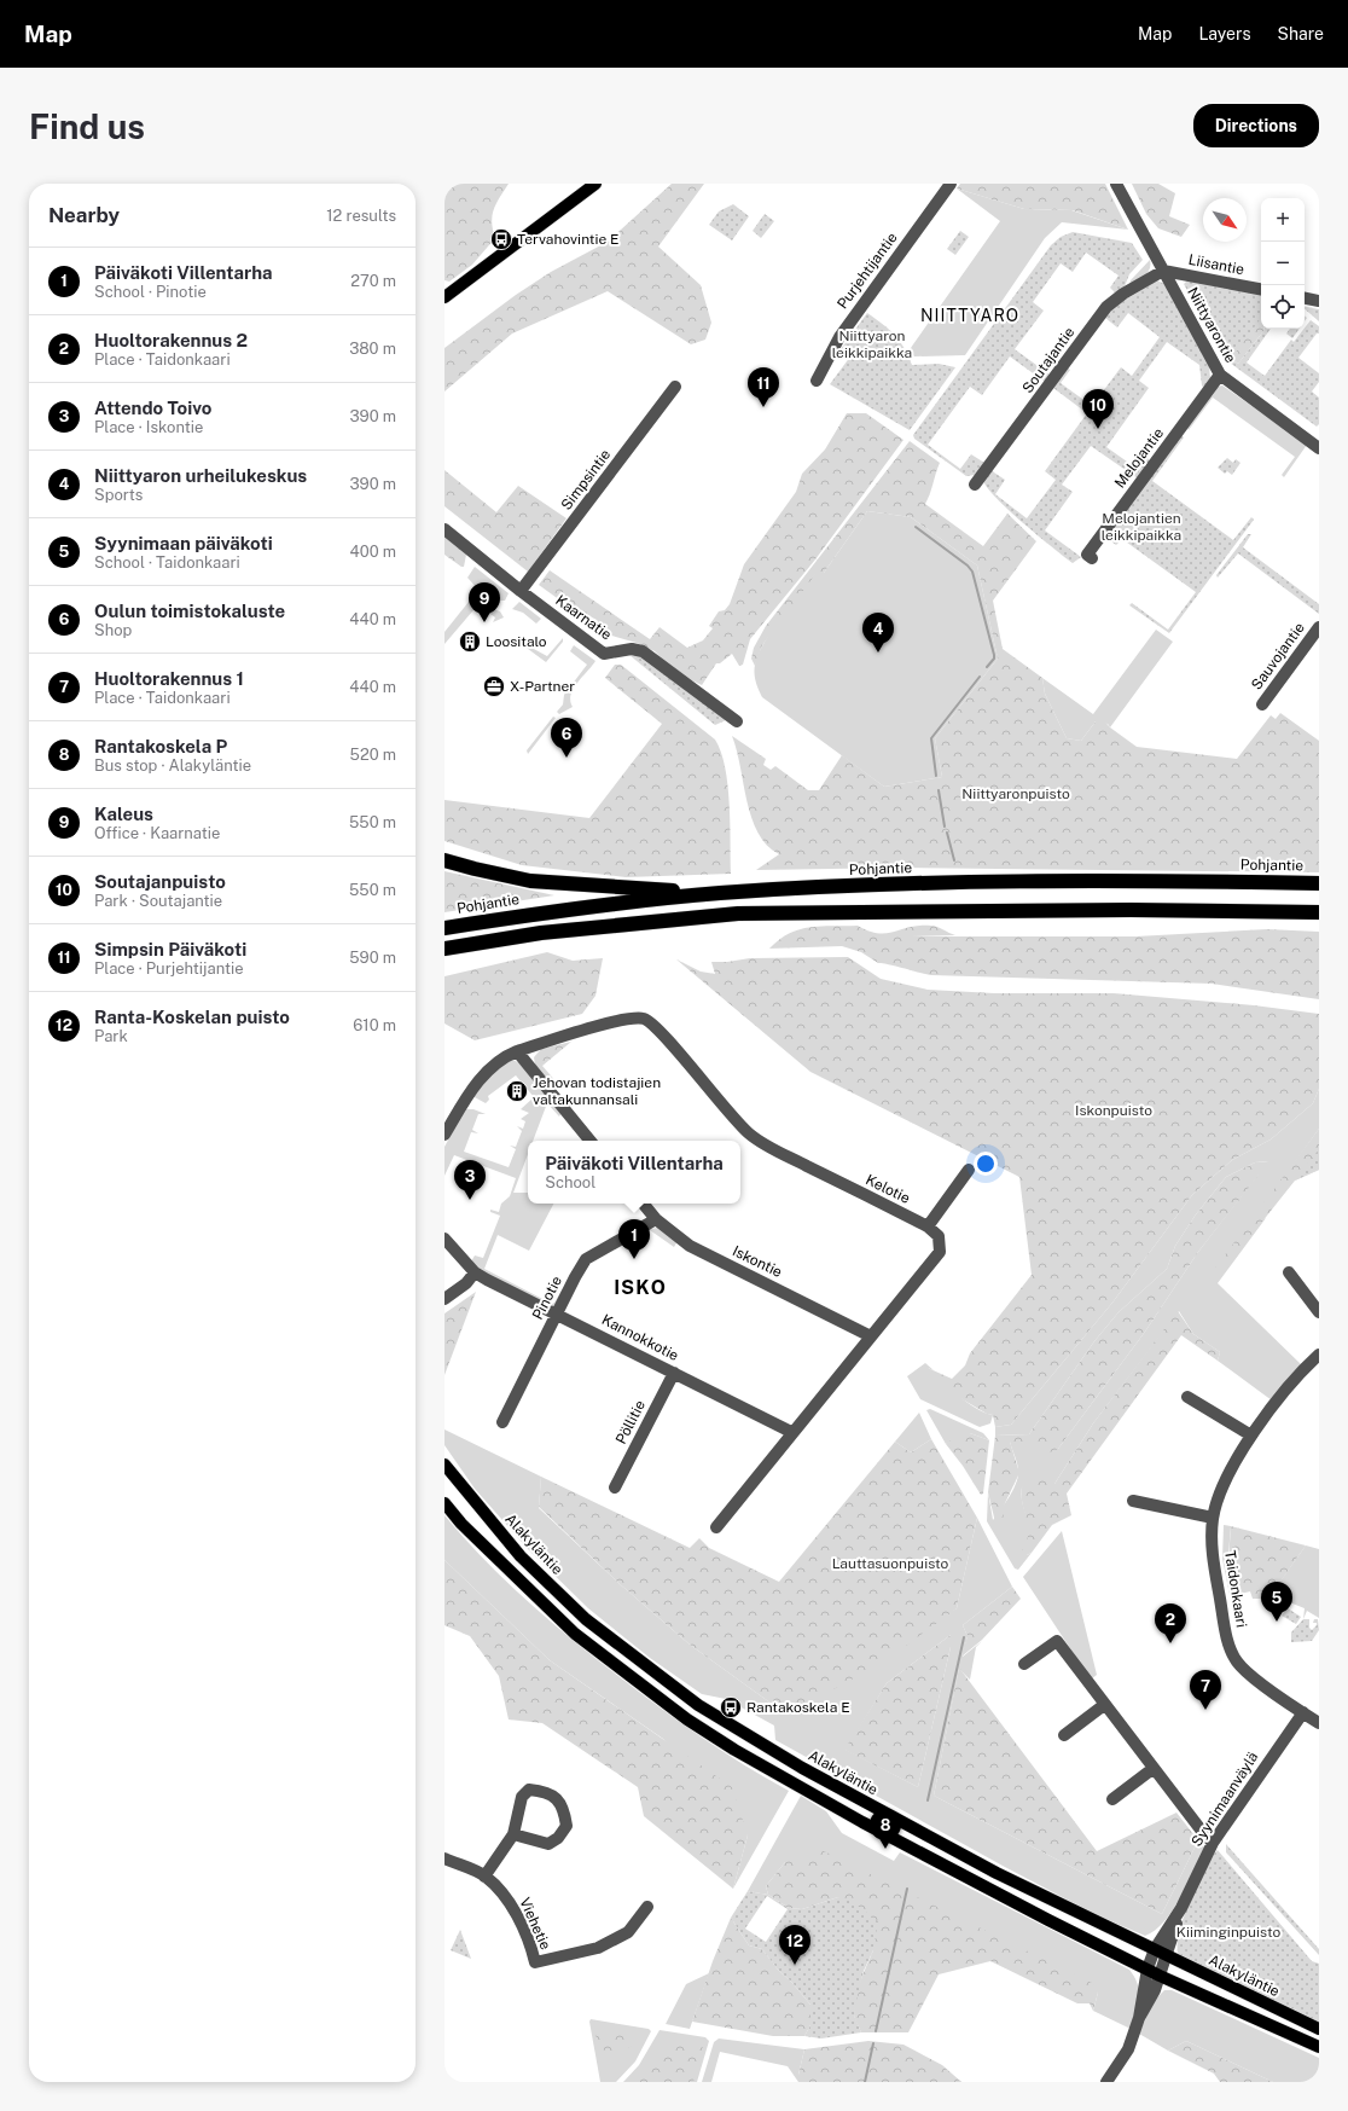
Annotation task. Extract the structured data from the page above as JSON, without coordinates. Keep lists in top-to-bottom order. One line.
{"streets":{"highway":["Pohjantie"],"main road":["Alakyläntie"],"street":["Liisantie","Purjehtijantie","Niittyarontie","Soutajantie","Melojantie","Simpsintie","Kaarnatie","Sauvojantie","Kelotie","Iskontie","Pinotie","Kannokkotie","Pöllitie","Taidonkaari","Syynimaanväylä","Viehetie"]},"crossings":[["Liisantie","Niittyarontie"],["Liisantie","Soutajantie"],["Niittyarontie","Soutajantie"],["Niittyarontie","Melojantie"],["Simpsintie","Kaarnatie"],["Iskontie","Pinotie"],["Pinotie","Kannokkotie"],["Kannokkotie","Pöllitie"],["Alakyläntie","Syynimaanväylä"],["Taidonkaari","Syynimaanväylä"]],"districts":["NIITTYARO","ISKO"],"parks":["Niittyaron leikkipaikka","Melojantien leikkipaikka","Niittyaronpuisto","Iskonpuisto","Lauttasuonpuisto","Kiiminginpuisto"],"places":{"bus stop":["Tervahovintie E","Rantakoskela E"],"building":["Loositalo","Jehovan todistajien valtakunnansali"],"office":["X-Partner"]},"north":"bottom right","page":{"header":"Map","nav":["Map","Layers","Share"],"buttons":"Directions","title":"Find us","heading":["Nearby","12 results"],"map_buttons":["+","−"],"list":[{"mark":"1","name":"Päiväkoti Villentarha","note":"School · Pinotie","value":"270 m"},{"mark":"2","name":"Huoltorakennus 2","note":"Place · Taidonkaari","value":"380 m"},{"mark":"3","name":"Attendo Toivo","note":"Place · Iskontie","value":"390 m"},{"mark":"4","name":"Niittyaron urheilukeskus","note":"Sports","value":"390 m"},{"mark":"5","name":"Syynimaan päiväkoti","note":"School · Taidonkaari","value":"400 m"},{"mark":"6","name":"Oulun toimistokaluste","note":"Shop","value":"440 m"},{"mark":"7","name":"Huoltorakennus 1","note":"Place · Taidonkaari","value":"440 m"},{"mark":"8","name":"Rantakoskela P","note":"Bus stop · Alakyläntie","value":"520 m"},{"mark":"9","name":"Kaleus","note":"Office · Kaarnatie","value":"550 m"},{"mark":"10","name":"Soutajanpuisto","note":"Park · Soutajantie","value":"550 m"},{"mark":"11","name":"Simpsin Päiväkoti","note":"Place · Purjehtijantie","value":"590 m"},{"mark":"12","name":"Ranta-Koskelan puisto","note":"Park","value":"610 m"}],"pins":["11","10","9","4","6","3","1","5","2","7","8","12"],"popup":["Päiväkoti Villentarha","School"]}}
